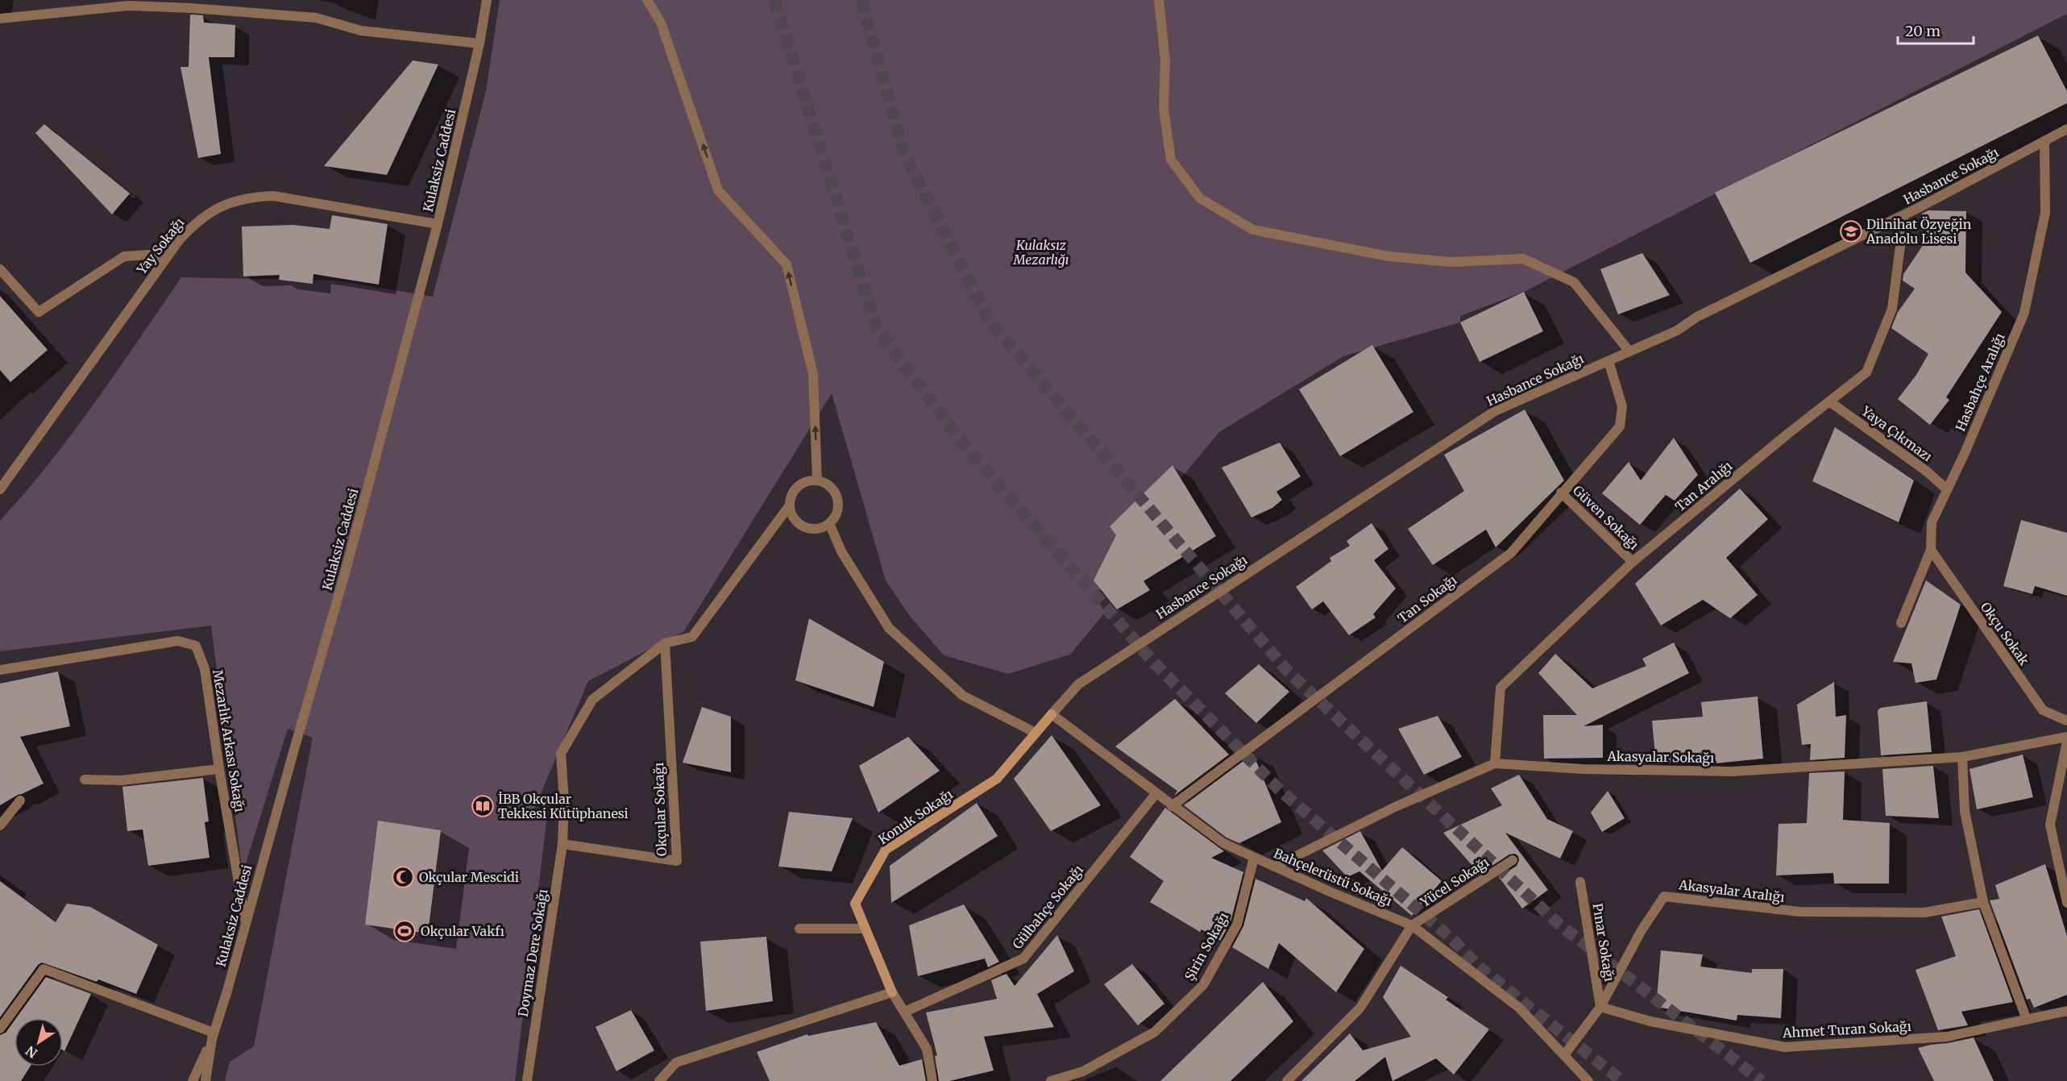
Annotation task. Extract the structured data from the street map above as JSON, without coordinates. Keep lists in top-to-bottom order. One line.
{"streets":{"street":["Kulaksiz Caddesi","Hasbance Sokağı","Yay Sokağı","Hasbahçe Aralığı","Yaya Çıkmazı","Tan Aralığı","Güven Sokağı","Tan Sokağı","Okçu Sokak","Mezarlık Arkası Sokağı","Akasyalar Sokağı","Okçular Sokağı","Konuk Sokağı","Bahçelerüstü Sokağı","Yücel Sokağı","Akasyalar Aralığı","Gülbahçe Sokağı","Pınar Sokağı","Şirin Sokağı","Doymaz Dere Sokağı","Ahmet Turan Sokağı"]},"crossings":[["Kulaksiz Caddesi","Yay Sokağı"],["Kulaksiz Caddesi","Mezarlık Arkası Sokağı"],["Hasbance Sokağı","Hasbahçe Aralığı"],["Hasbance Sokağı","Tan Aralığı"],["Hasbance Sokağı","Tan Sokağı"],["Hasbance Sokağı","Konuk Sokağı"],["Hasbance Sokağı","Bahçelerüstü Sokağı"],["Hasbahçe Aralığı","Yaya Çıkmazı"],["Hasbahçe Aralığı","Okçu Sokak"],["Yaya Çıkmazı","Tan Aralığı"],["Tan Aralığı","Güven Sokağı"],["Tan Aralığı","Akasyalar Sokağı"],["Güven Sokağı","Tan Sokağı"],["Tan Sokağı","Bahçelerüstü Sokağı"],["Akasyalar Sokağı","Bahçelerüstü Sokağı"],["Okçular Sokağı","Doymaz Dere Sokağı"],["Konuk Sokağı","Bahçelerüstü Sokağı"],["Bahçelerüstü Sokağı","Yücel Sokağı"],["Bahçelerüstü Sokağı","Akasyalar Aralığı"],["Bahçelerüstü Sokağı","Gülbahçe Sokağı"],["Bahçelerüstü Sokağı","Şirin Sokağı"],["Akasyalar Aralığı","Pınar Sokağı"],["Akasyalar Aralığı","Ahmet Turan Sokağı"],["Pınar Sokağı","Ahmet Turan Sokağı"]],"parks":["Kulaksız Mezarlığı"],"places":{"school or university":["Dilnihat Özyeğin Anadolu Lisesi"],"library":["İBB Okçular Tekkesi Kütüphanesi"],"mosque":["Okçular Mescidi"],"sports":["Okçular Vakfı"]},"scale_bar":"20 m","north":"bottom left"}
